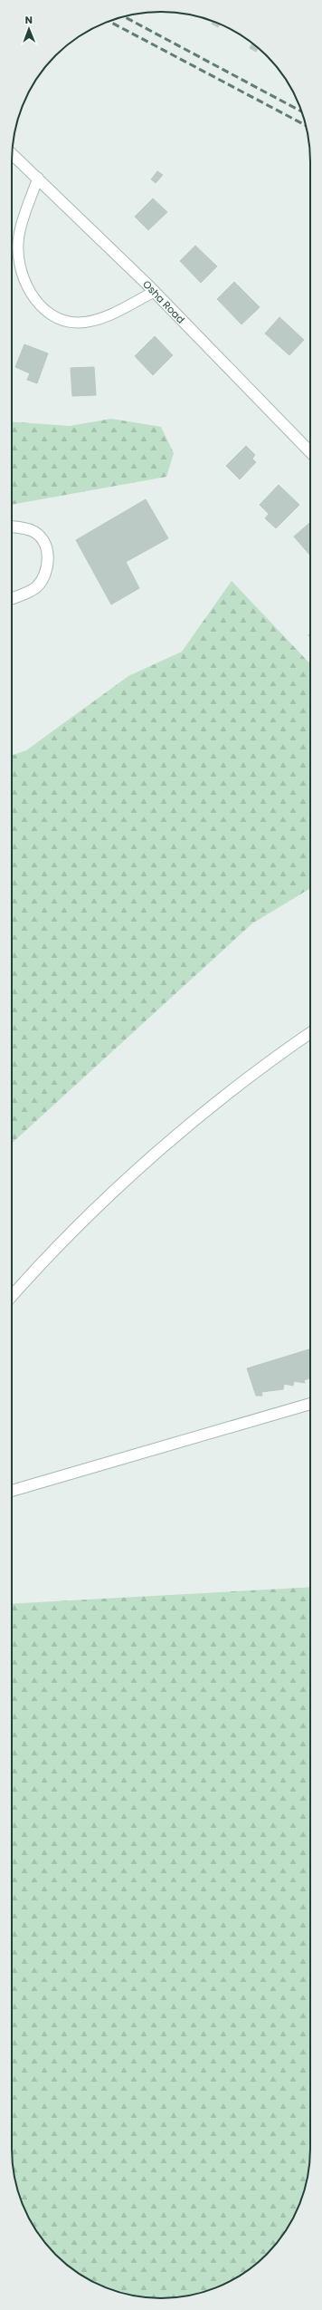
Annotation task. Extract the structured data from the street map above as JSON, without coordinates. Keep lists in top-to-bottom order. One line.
{"streets":{"street":["Osha Road"]},"north":"top"}
